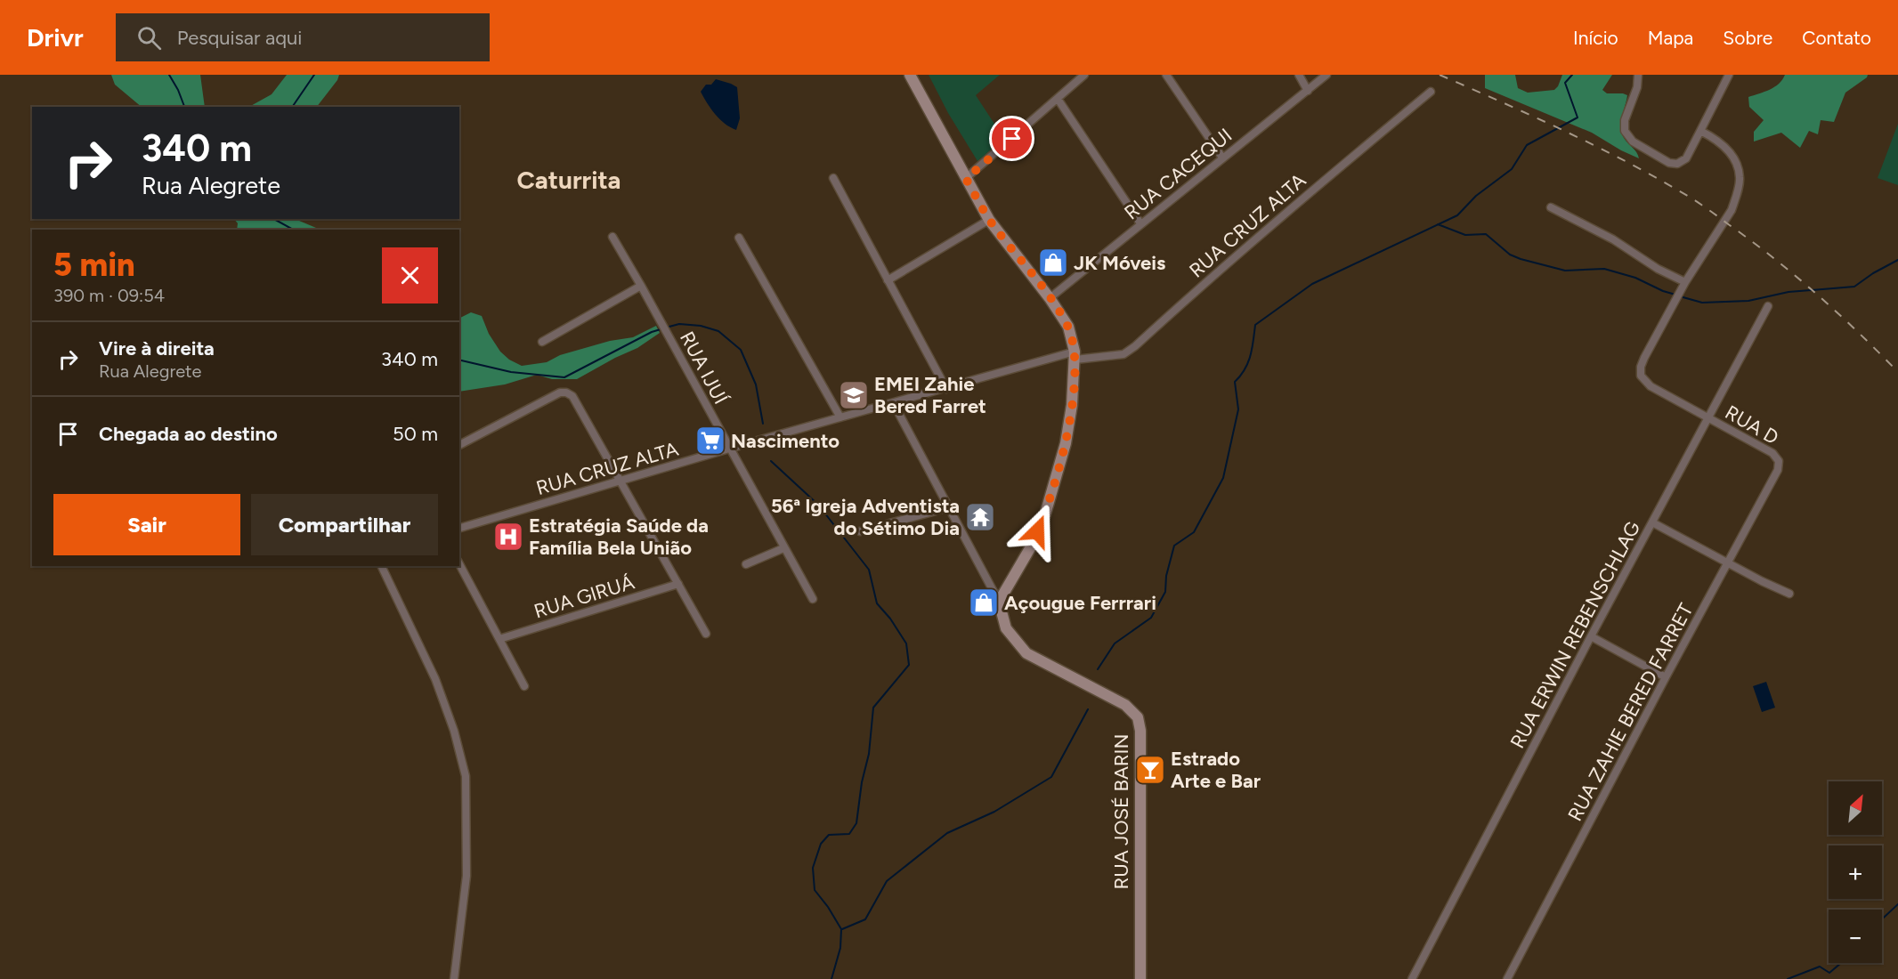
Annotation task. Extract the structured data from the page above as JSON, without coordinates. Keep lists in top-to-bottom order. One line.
{"streets":{"main road":["RUA JOSÉ BARIN"],"street":["RUA CACEQUI","RUA CRUZ ALTA","RUA IJUÍ","RUA D","RUA GIRUÁ","RUA ERWIN REBENSCHLAG","RUA ZAHIE BERED FARRET"]},"crossings":[["RUA CRUZ ALTA","RUA IJUÍ"],["RUA D","RUA ERWIN REBENSCHLAG"],["RUA D","RUA ZAHIE BERED FARRET"]],"districts":["Caturrita"],"places":{"shop":["JK Móveis","Açougue Ferrrari"],"school or university":["EMEI Zahie Bered Farret"],"supermarket":["Nascimento"],"temple":["56ª Igreja Adventista do Sétimo Dia"],"hospital":["Estratégia Saúde da Família Bela União"],"bar":["Estrado Arte e Bar"]},"north":"top right","page":{"header":"Drivr","search":"Pesquisar aqui","nav":["Início","Mapa","Sobre","Contato"],"turn":["340 m","Rua Alegrete"],"heading":["5 min","390 m · 09:54"],"list":[{"name":"Vire à direita","note":"Rua Alegrete","value":"340 m"},{"name":"Chegada ao destino","value":"50 m"}],"buttons":["Sair","Compartilhar"],"map_buttons":["+","−"]}}
